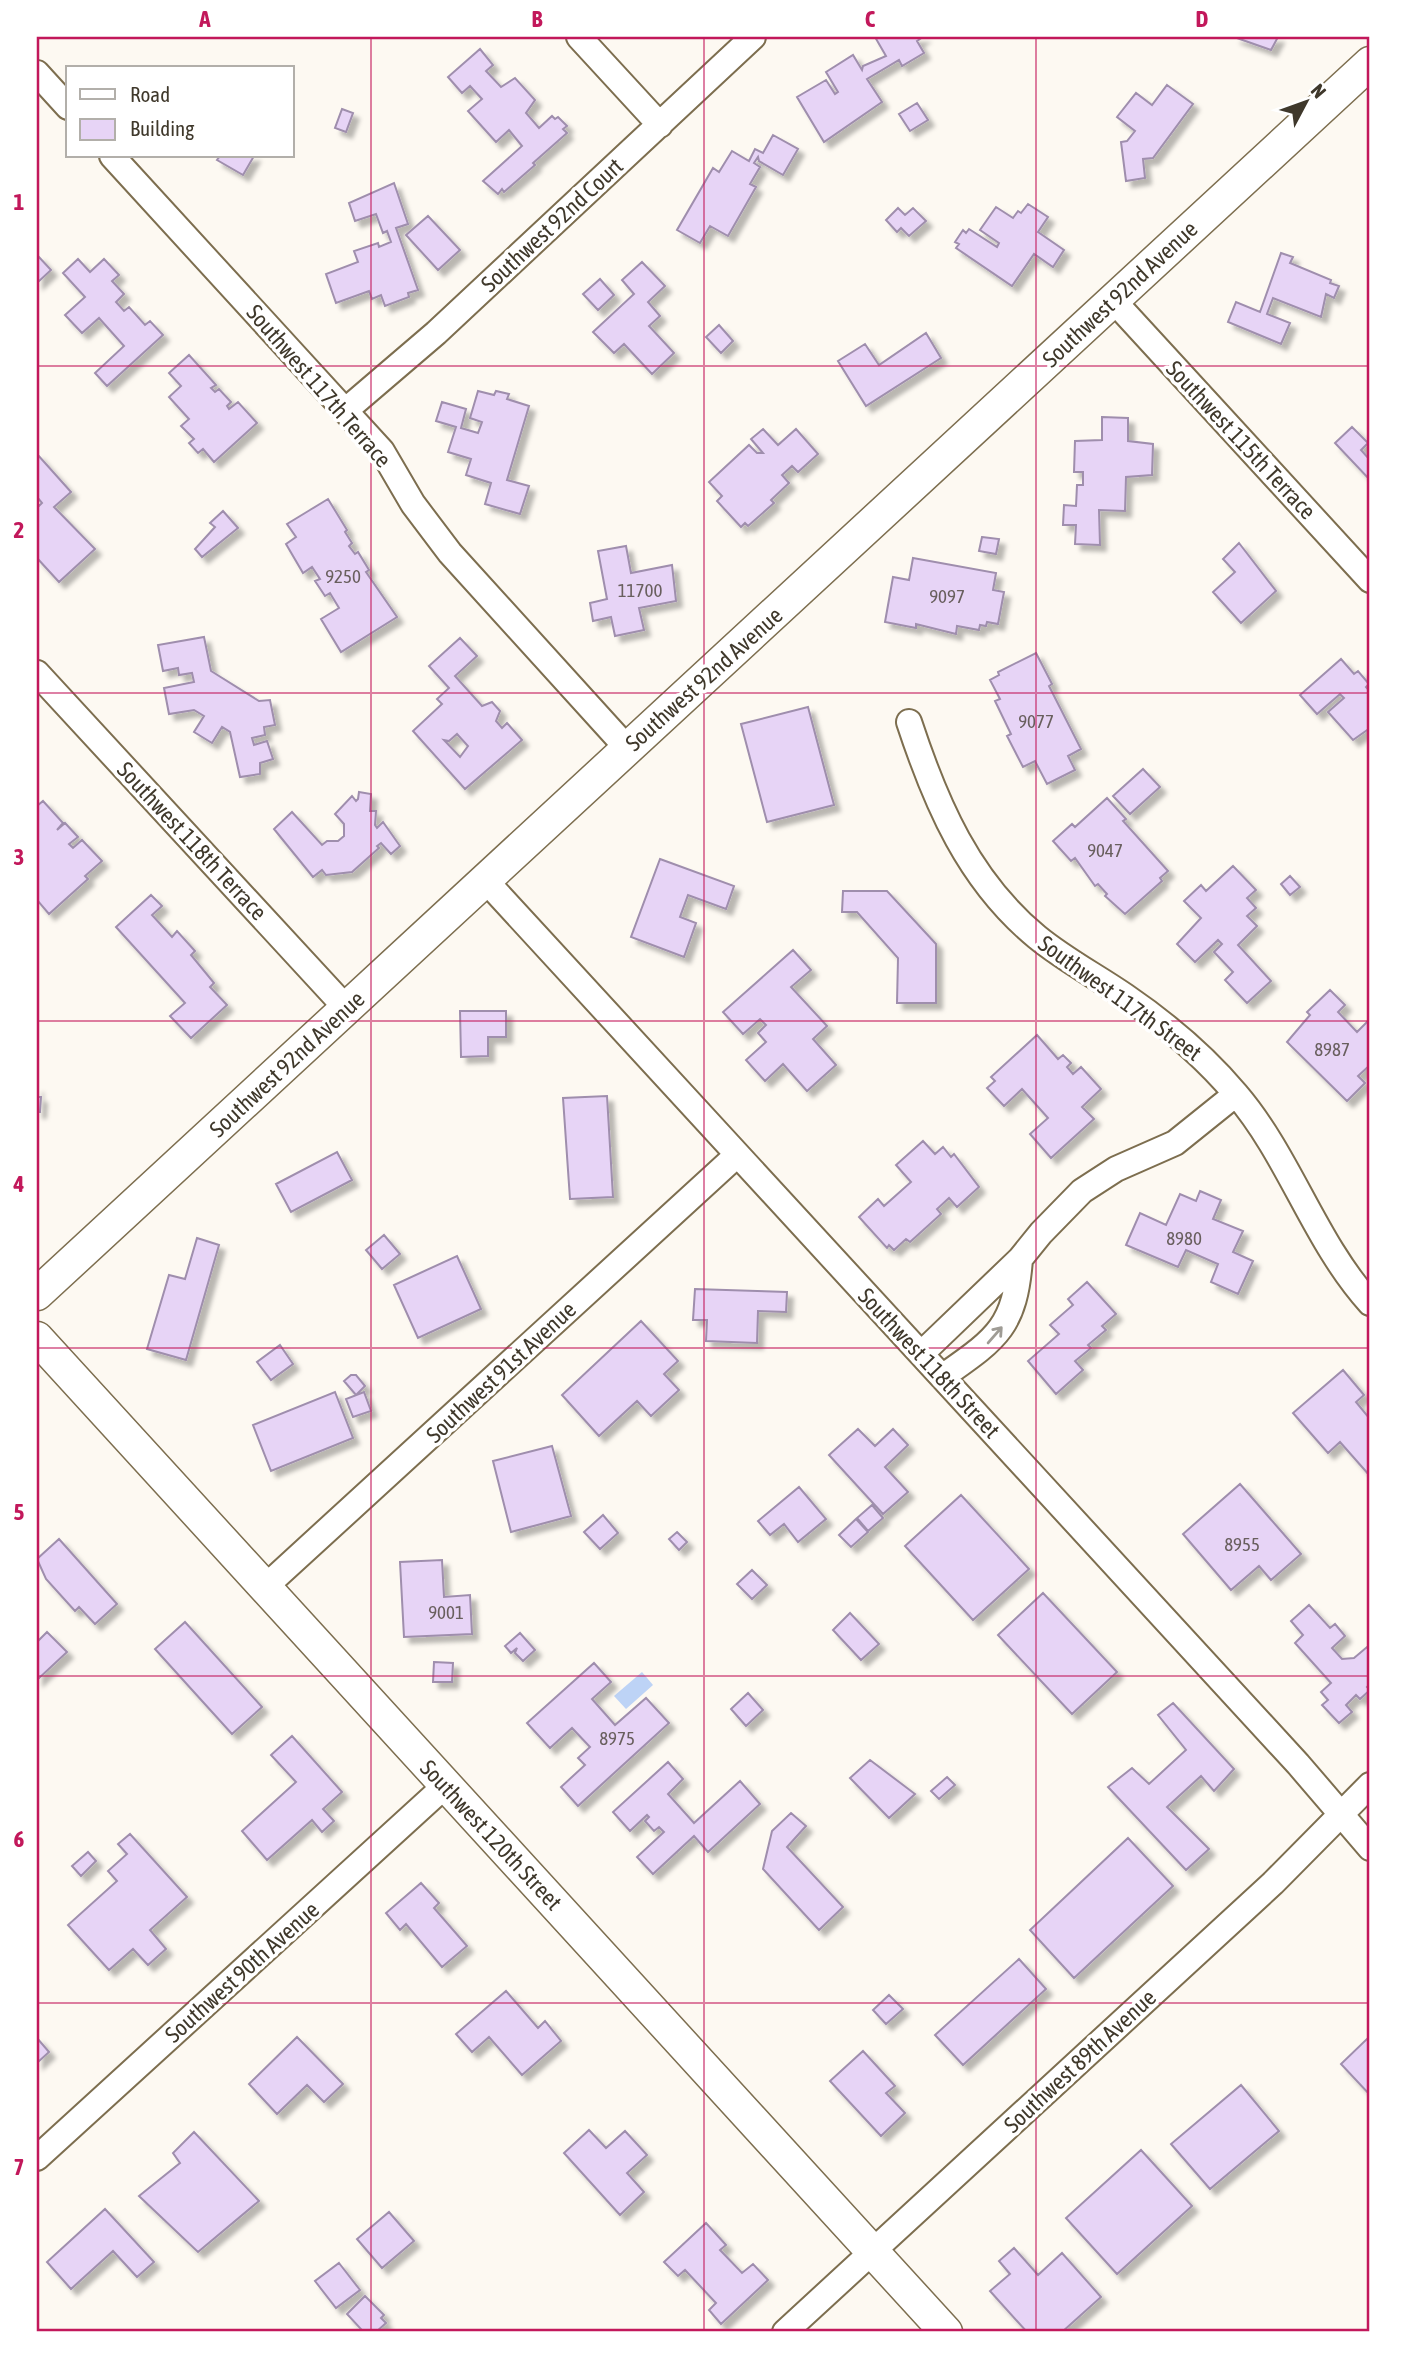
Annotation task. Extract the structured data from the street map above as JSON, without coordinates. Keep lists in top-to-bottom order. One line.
{"streets":{"street":["Southwest 92nd Court","Southwest 92nd Avenue","Southwest 117th Terrace","Southwest 115th Terrace","Southwest 118th Terrace","Southwest 117th Street","Southwest 118th Street","Southwest 91st Avenue","Southwest 120th Street","Southwest 90th Avenue","Southwest 89th Avenue"]},"crossings":[["Southwest 92nd Court","Southwest 117th Terrace"],["Southwest 92nd Avenue","Southwest 117th Terrace"],["Southwest 92nd Avenue","Southwest 115th Terrace"],["Southwest 92nd Avenue","Southwest 118th Terrace"],["Southwest 92nd Avenue","Southwest 118th Street"],["Southwest 118th Street","Southwest 91st Avenue"],["Southwest 118th Street","Southwest 89th Avenue"],["Southwest 91st Avenue","Southwest 120th Street"],["Southwest 120th Street","Southwest 90th Avenue"],["Southwest 120th Street","Southwest 89th Avenue"]],"house_numbers":["9250","11700","9097","9077","9047","8987","8980","8955","9001","8975"],"legend":["Road","Building"],"north":"top right","grid":{"columns":["A","B","C","D"],"rows":["1","2","3","4","5","6","7"]}}
